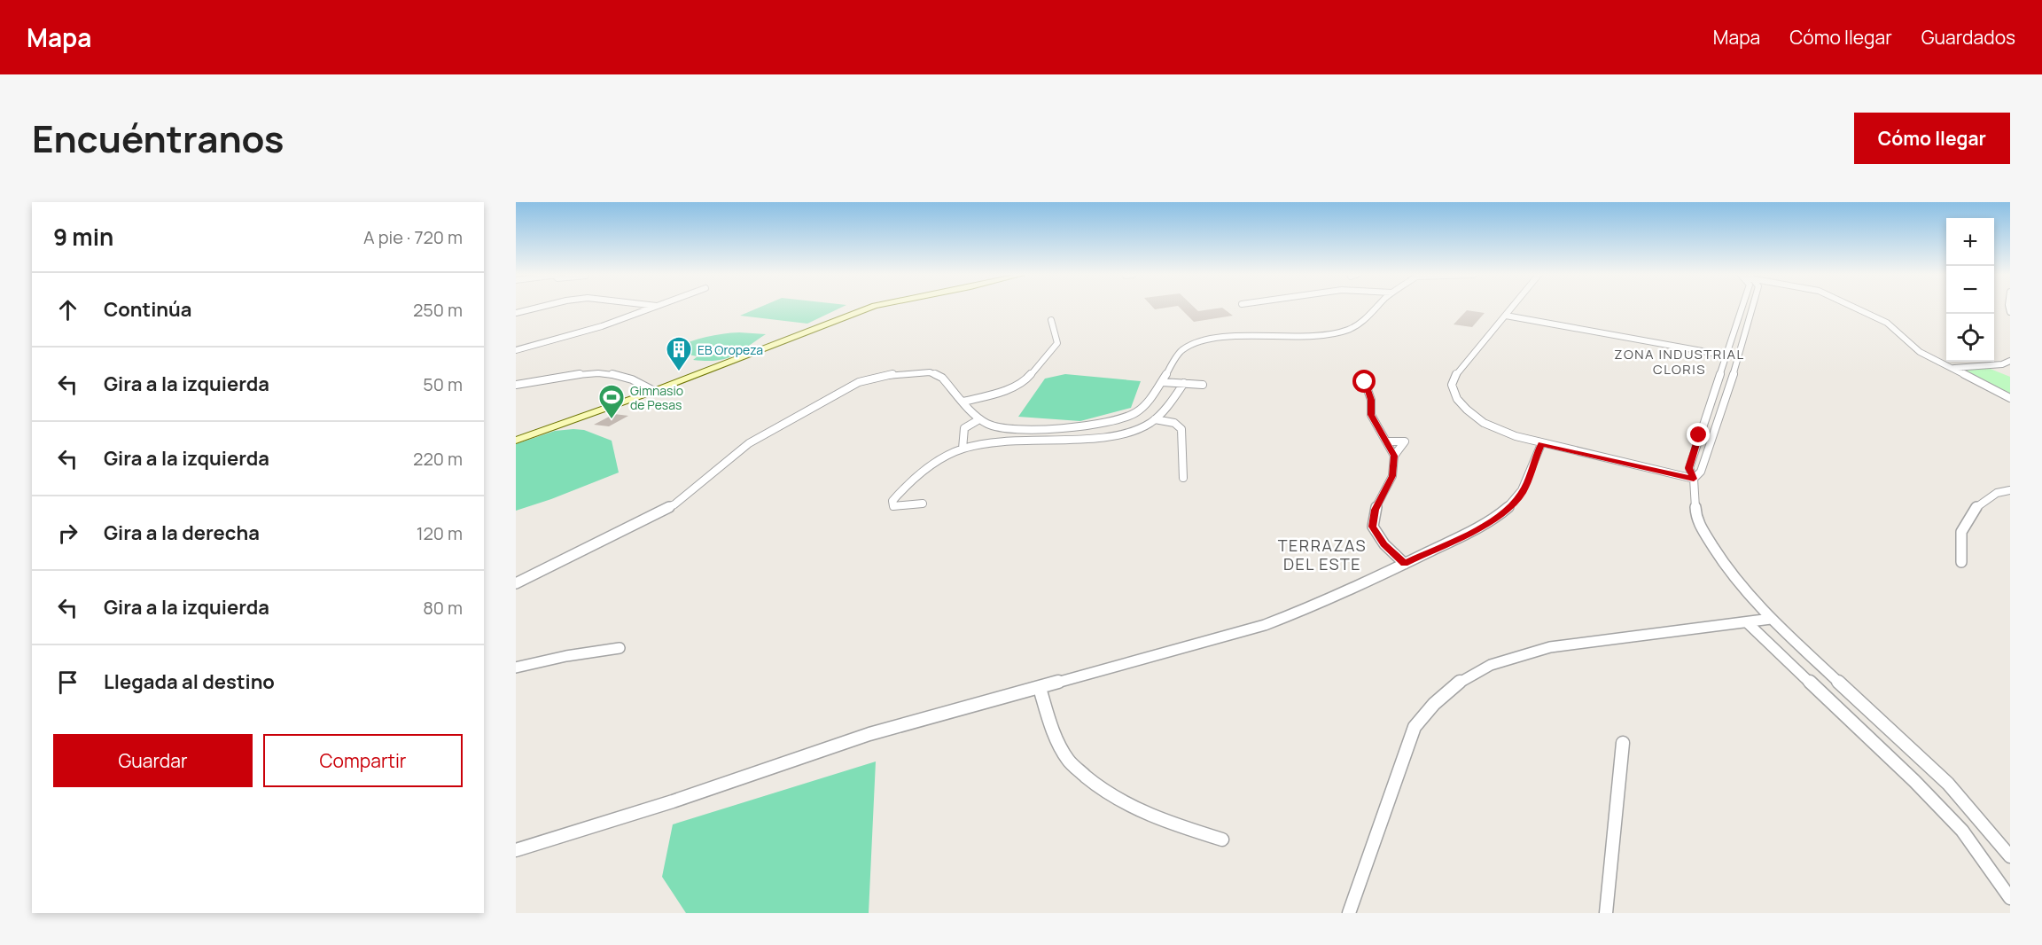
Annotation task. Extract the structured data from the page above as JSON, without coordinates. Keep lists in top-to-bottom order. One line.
{"districts":["ZONA INDUSTRIAL CLORIS","TERRAZAS DEL ESTE"],"places":{"building":["EB Oropeza"],"sports":["Gimnasio de Pesas"]},"page":{"header":"Mapa","nav":["Mapa","Cómo llegar","Guardados"],"title":"Encuéntranos","buttons":["Cómo llegar",["Guardar","Compartir"]],"heading":["9 min","A pie · 720 m"],"map_buttons":["+","−"],"list":[["Continúa","250 m"],["Gira a la izquierda","50 m"],["Gira a la izquierda","220 m"],["Gira a la derecha","120 m"],["Gira a la izquierda","80 m"],"Llegada al destino"]}}
